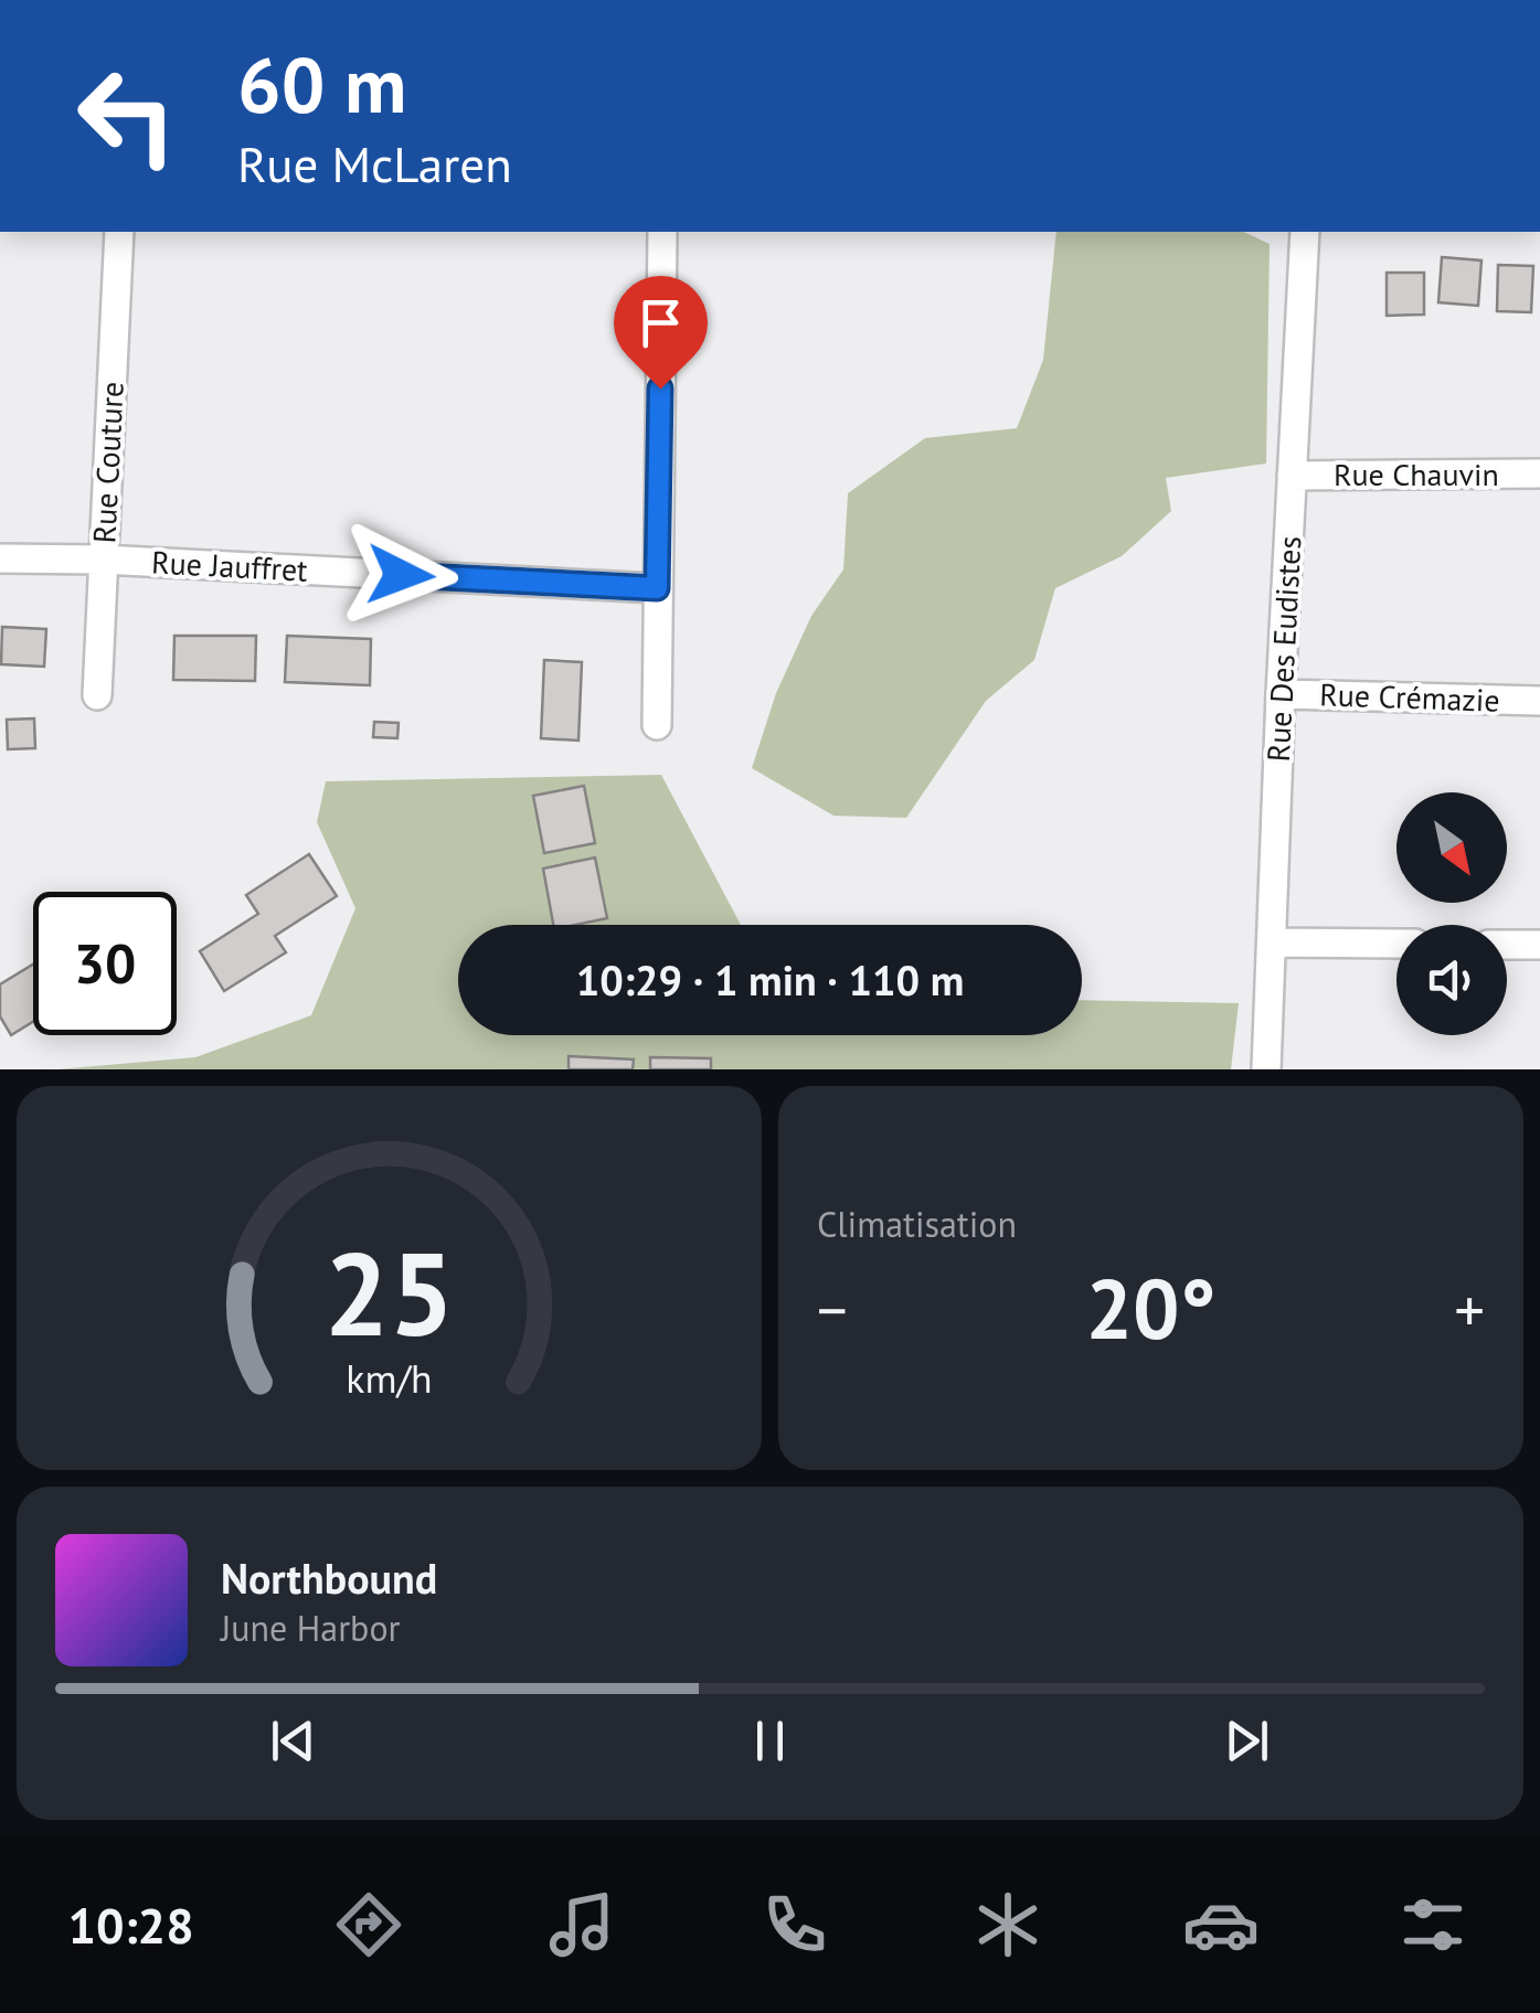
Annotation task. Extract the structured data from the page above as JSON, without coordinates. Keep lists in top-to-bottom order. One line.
{"streets":{"street":["Rue Couture","Rue Chauvin","Rue Jauffret","Rue Des Eudistes","Rue Crémazie"]},"crossings":[["Rue Couture","Rue Jauffret"],["Rue Chauvin","Rue Des Eudistes"],["Rue Des Eudistes","Rue Crémazie"]],"north":"bottom right","page":{"turn":["60 m","Rue McLaren"],"limit":"30","trip":"10:29 · 1 min · 110 m","tile":"Climatisation","heat":["−","20°","+"],"song":["Northbound","June Harbor"],"tabs":"10:28","gauge":["25","km/h"]}}
